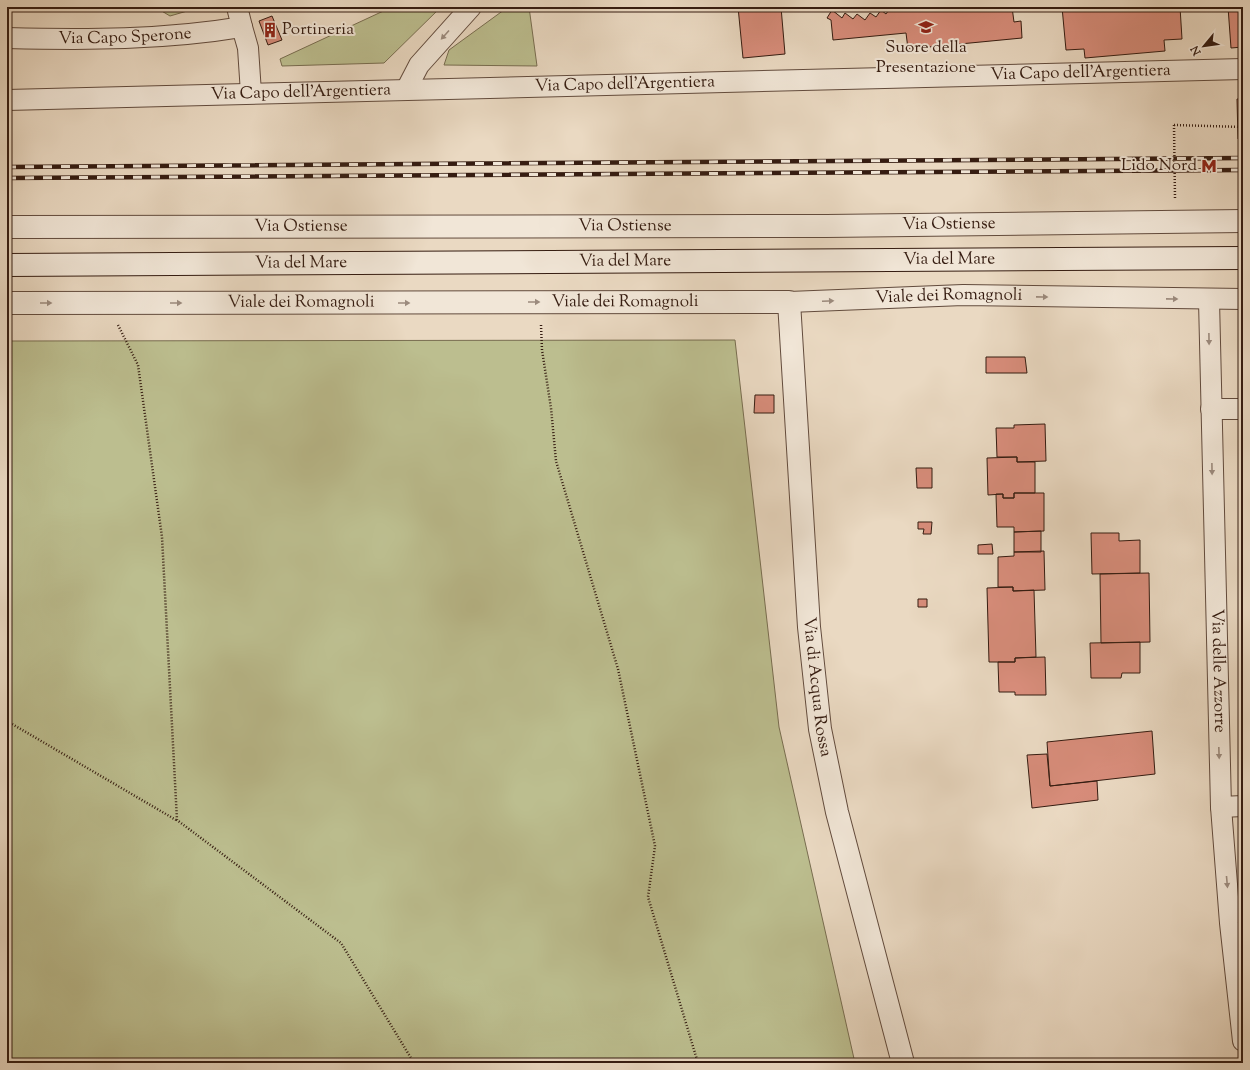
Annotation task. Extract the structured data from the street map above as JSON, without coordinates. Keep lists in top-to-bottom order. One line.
{"streets":{"street":["Via Capo Sperone","Via Capo dell'Argentiera","Via Ostiense","Via del Mare","Viale dei Romagnoli","Via delle Azzorre","Via di Acqua Rossa"]},"crossings":[["Viale dei Romagnoli","Via delle Azzorre"],["Viale dei Romagnoli","Via di Acqua Rossa"]],"one_way":["Viale dei Romagnoli","Via delle Azzorre"],"places":{"school or university":["Suore della Presentazione"],"building":["Portineria"],"metro station":["Lido Nord"]},"north":"bottom left"}
